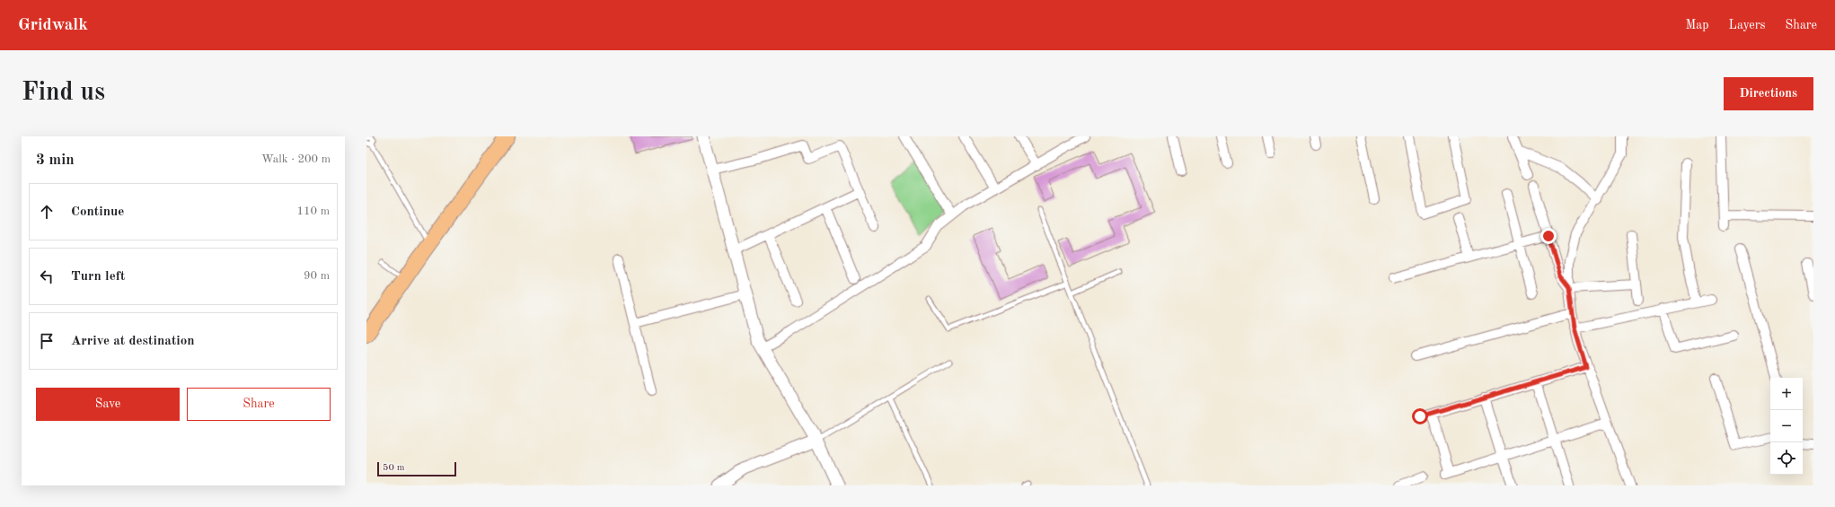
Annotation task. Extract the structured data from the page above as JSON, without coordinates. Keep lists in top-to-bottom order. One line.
{"scale_bar":"50 m","page":{"header":"Gridwalk","nav":["Map","Layers","Share"],"buttons":["Directions",["Save","Share"]],"title":"Find us","heading":["3 min","Walk · 200 m"],"list":[["Continue","110 m"],["Turn left","90 m"],"Arrive at destination"],"map_buttons":["+","−"],"scale":"50 m"}}
